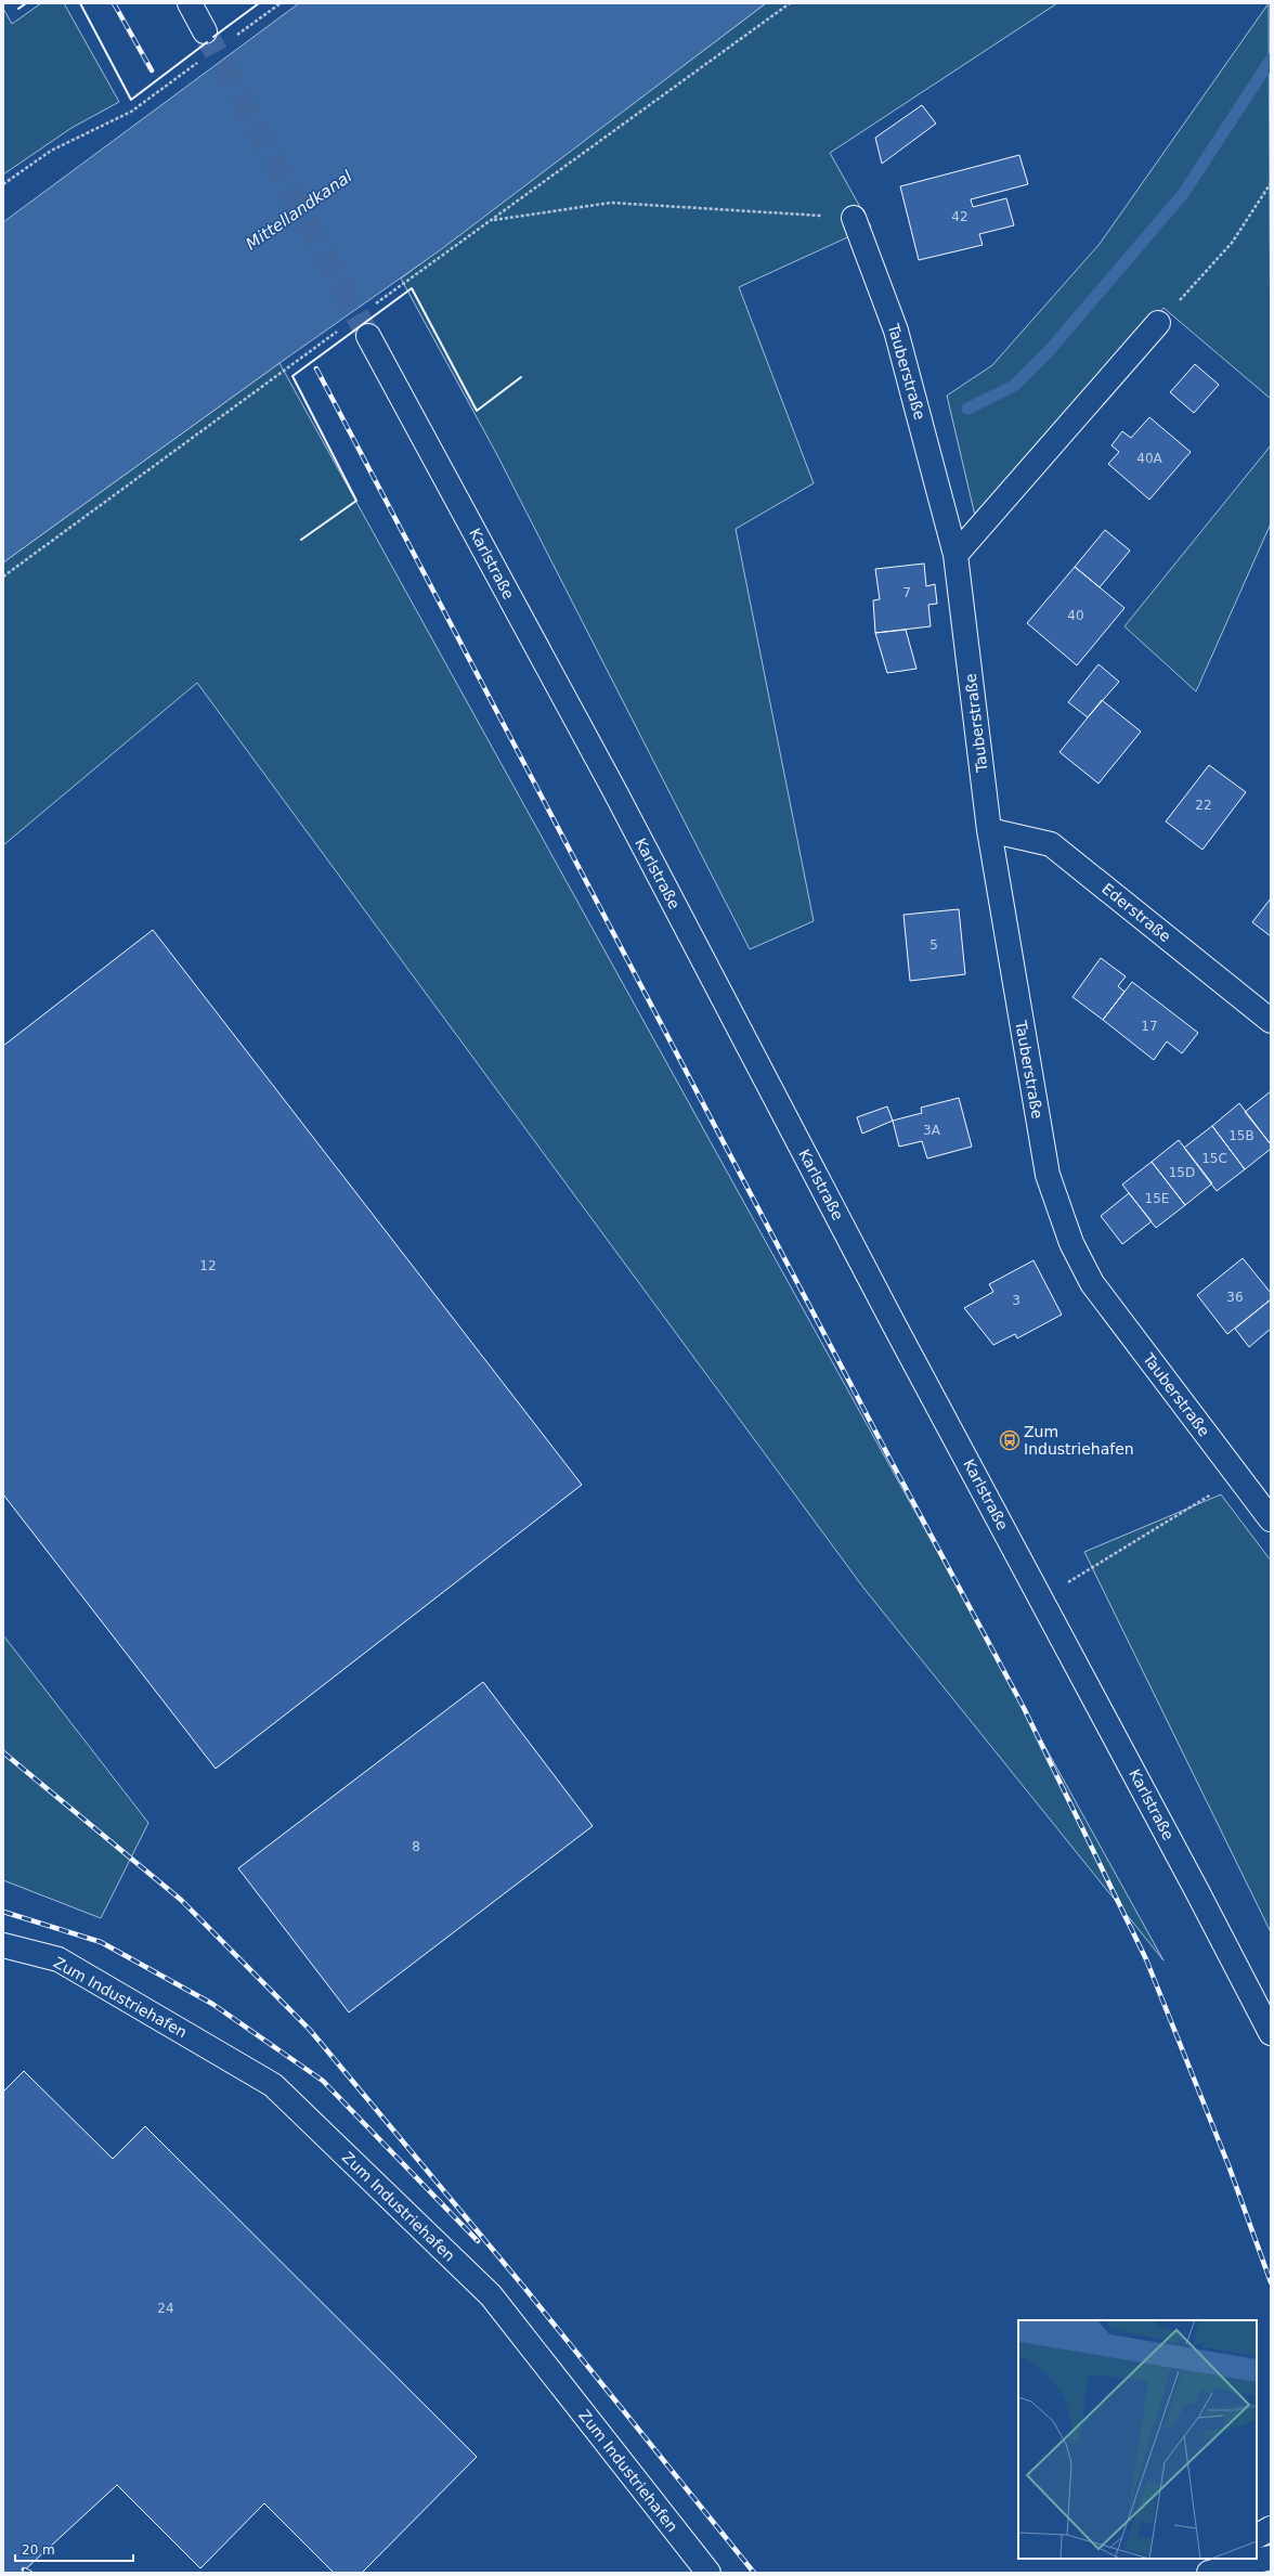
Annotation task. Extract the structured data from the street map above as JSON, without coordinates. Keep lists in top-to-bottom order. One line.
{"streets":{"street":["Tauberstraße","Karlstraße","Ederstraße","Zum Industriehafen"]},"crossings":[["Tauberstraße","Ederstraße"]],"water":["Mittellandkanal"],"places":{"bus stop":["Zum Industriehafen"]},"house_numbers":["42","40A","7","40","22","5","17","3A","15B","15C","15D","15E","12","36","3","8","24"],"scale_bar":"20 m"}
